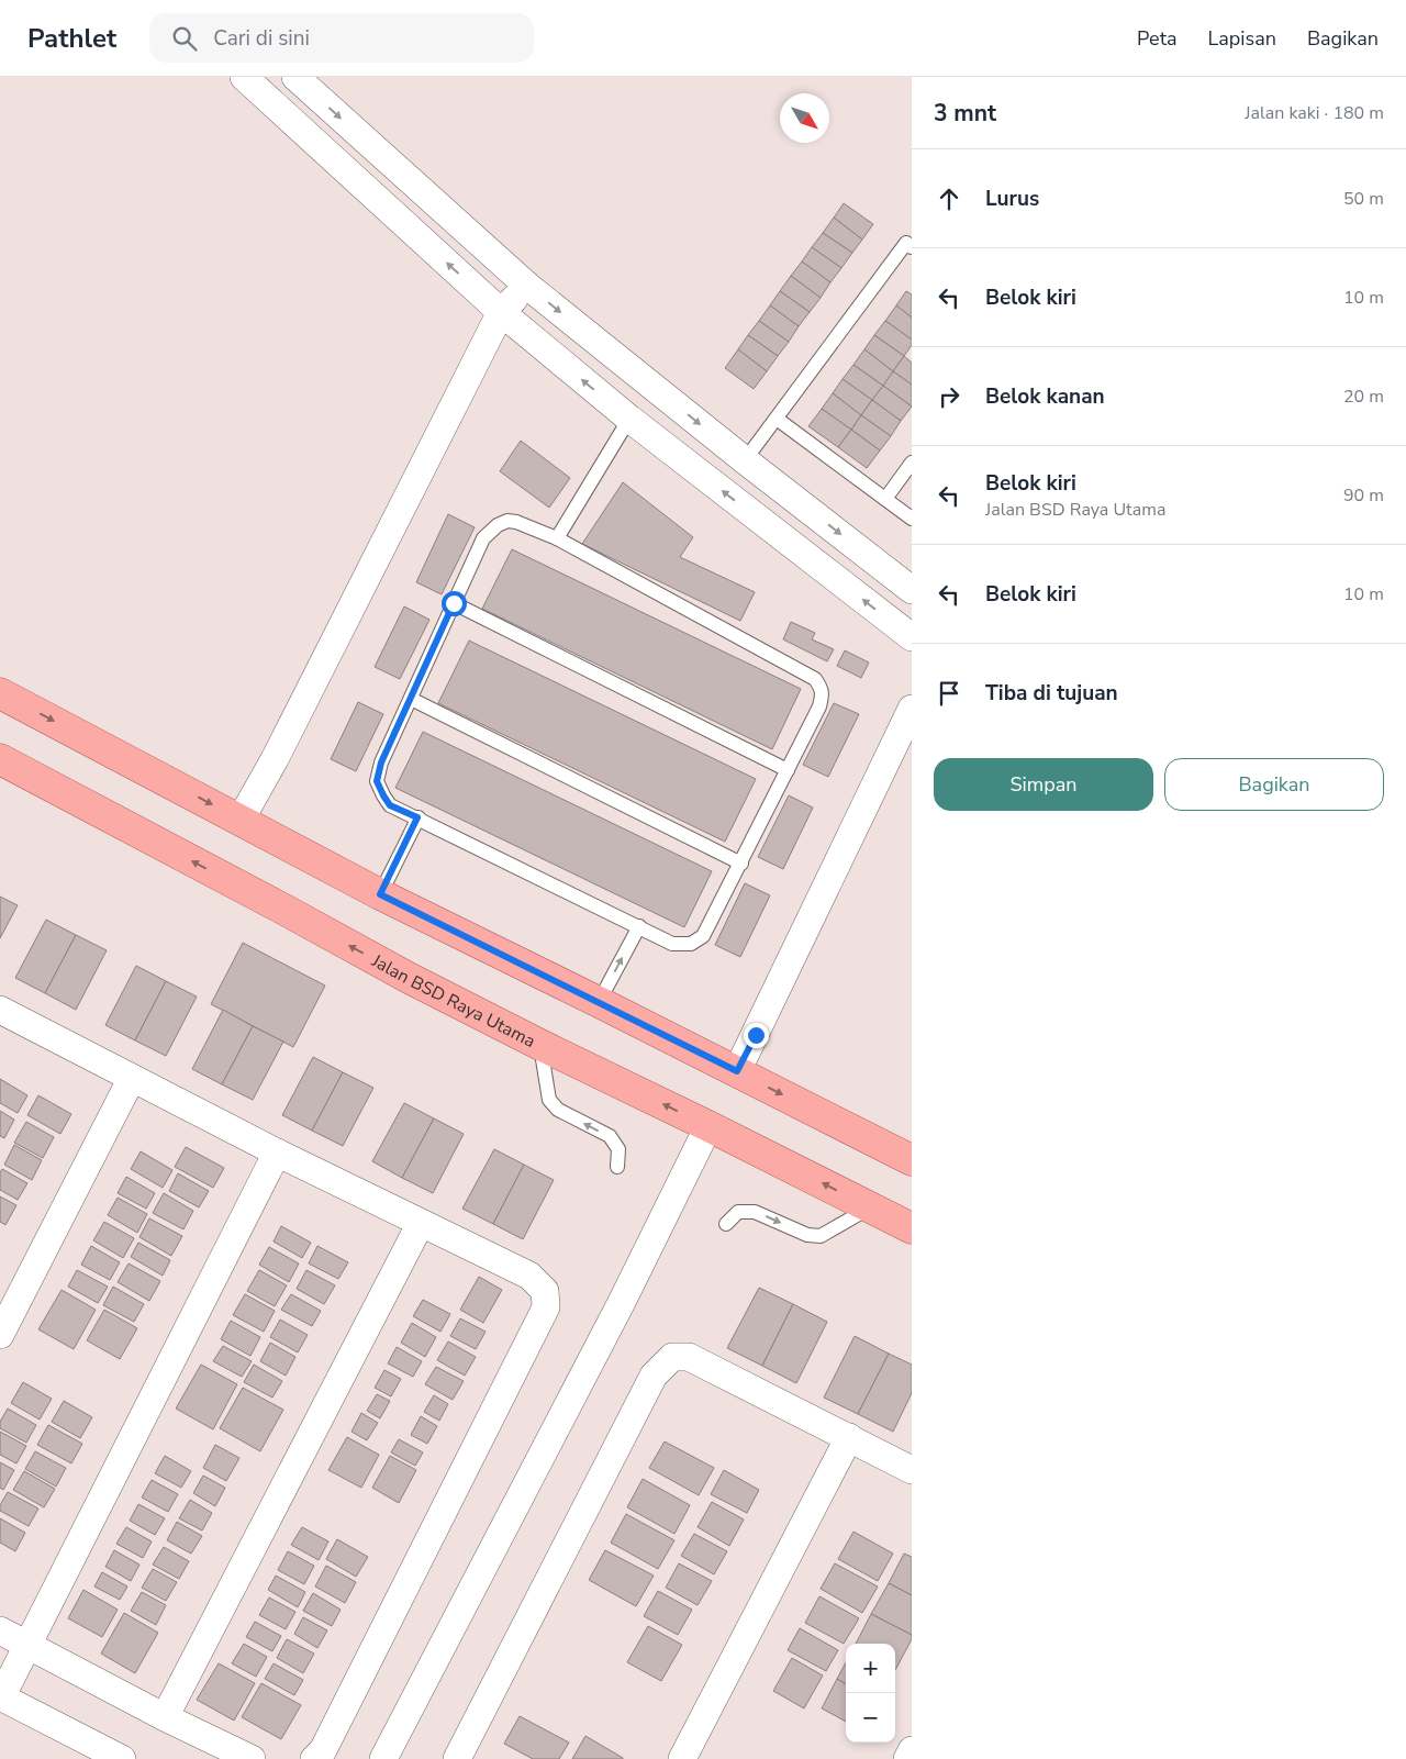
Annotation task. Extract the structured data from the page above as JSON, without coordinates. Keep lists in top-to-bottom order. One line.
{"streets":{"main road":["Jalan BSD Raya Utama"]},"north":"bottom right","page":{"header":"Pathlet","search":"Cari di sini","nav":["Peta","Lapisan","Bagikan"],"heading":["3 mnt","Jalan kaki · 180 m"],"list":[["Lurus","50 m"],["Belok kiri","10 m"],["Belok kanan","20 m"],["Belok kiri","Jalan BSD Raya Utama","90 m"],["Belok kiri","10 m"],"Tiba di tujuan"],"buttons":["Simpan","Bagikan"],"map_buttons":["+","−"]}}
